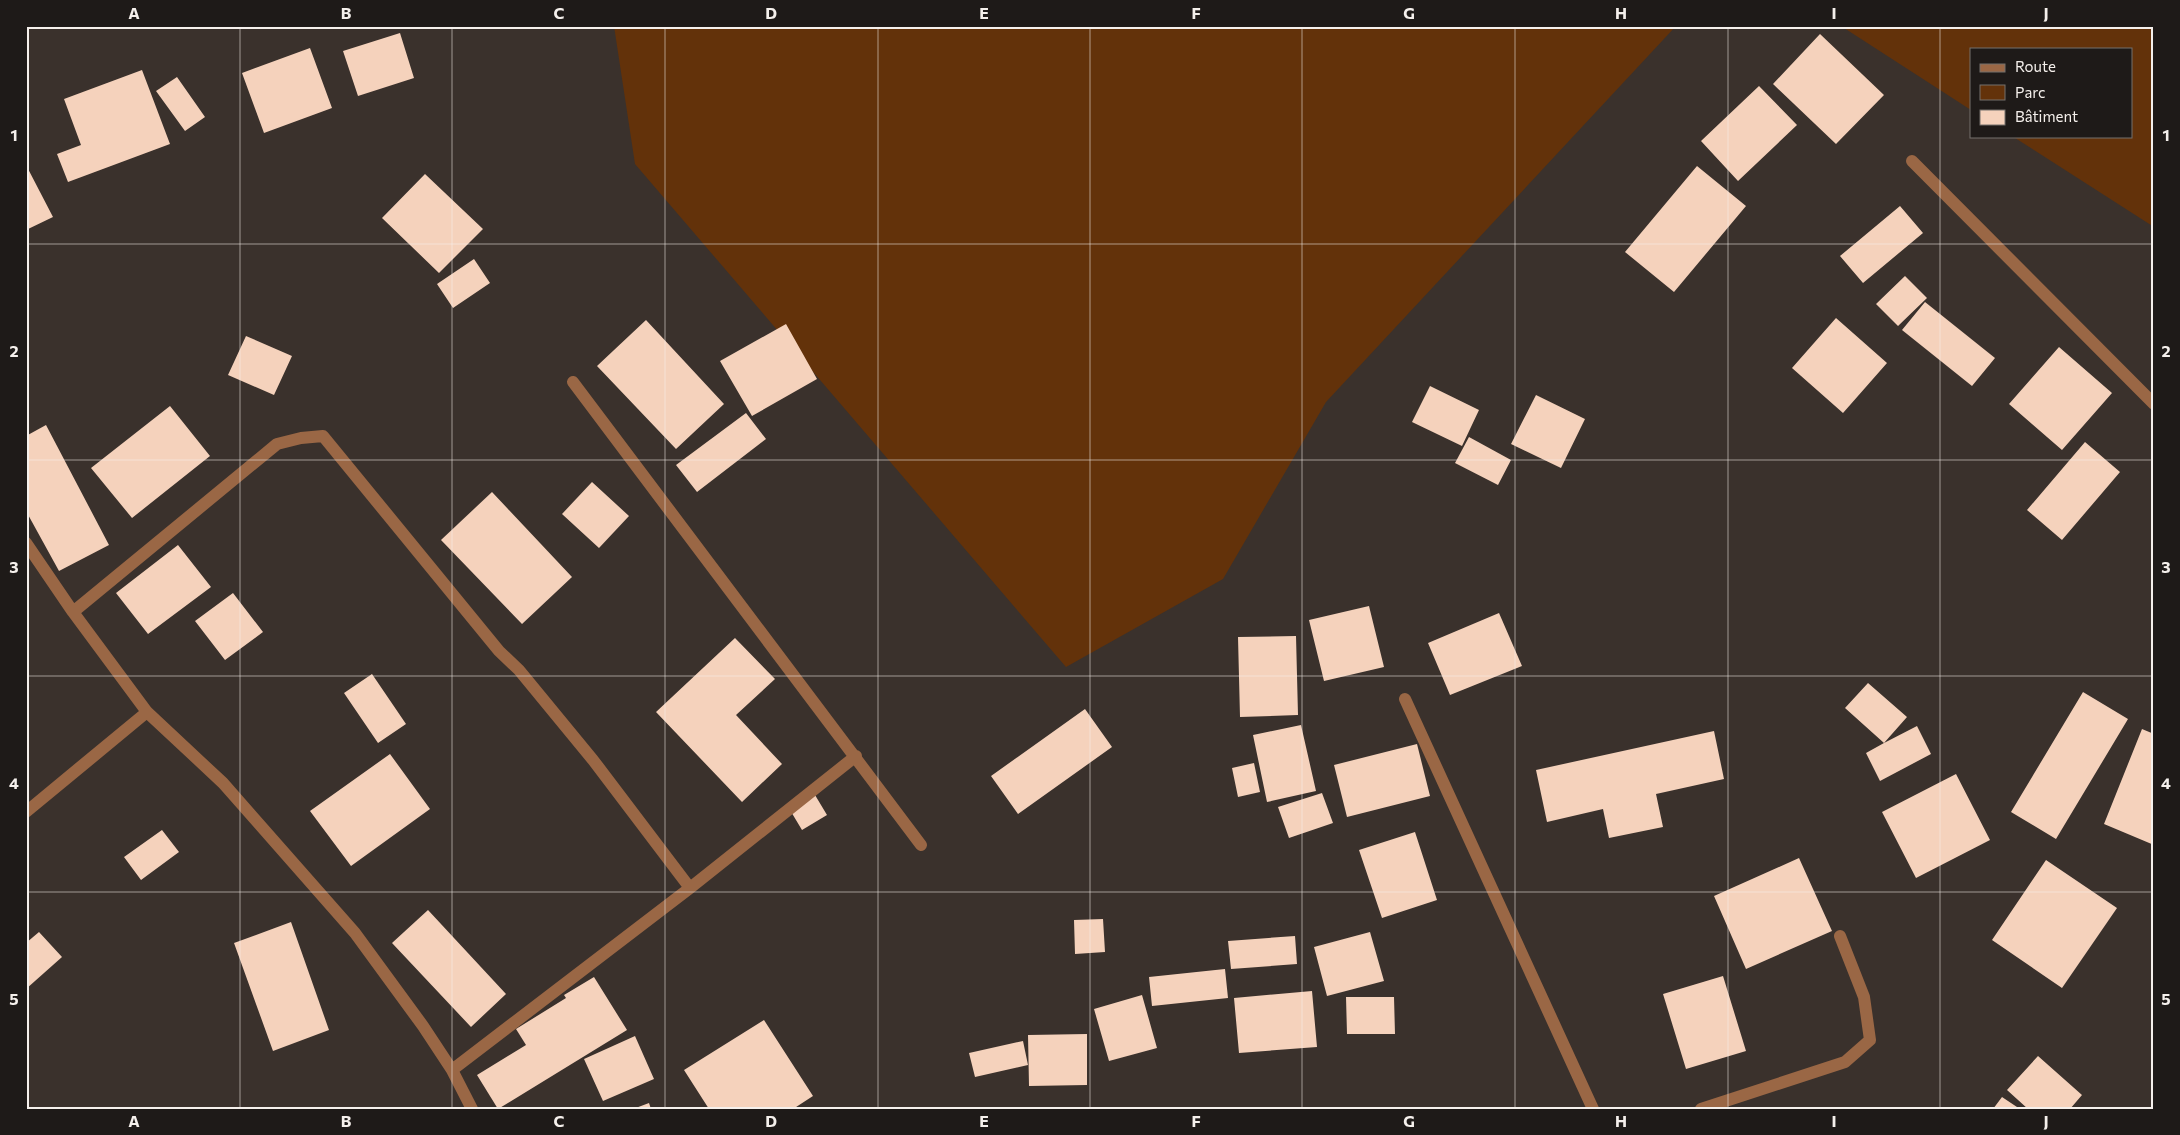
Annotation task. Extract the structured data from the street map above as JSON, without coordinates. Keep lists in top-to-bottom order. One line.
{"legend":["Route","Parc","Bâtiment"],"grid":{"columns":["A","B","C","D","E","F","G","H","I","J"],"rows":["1","2","3","4","5"]}}
